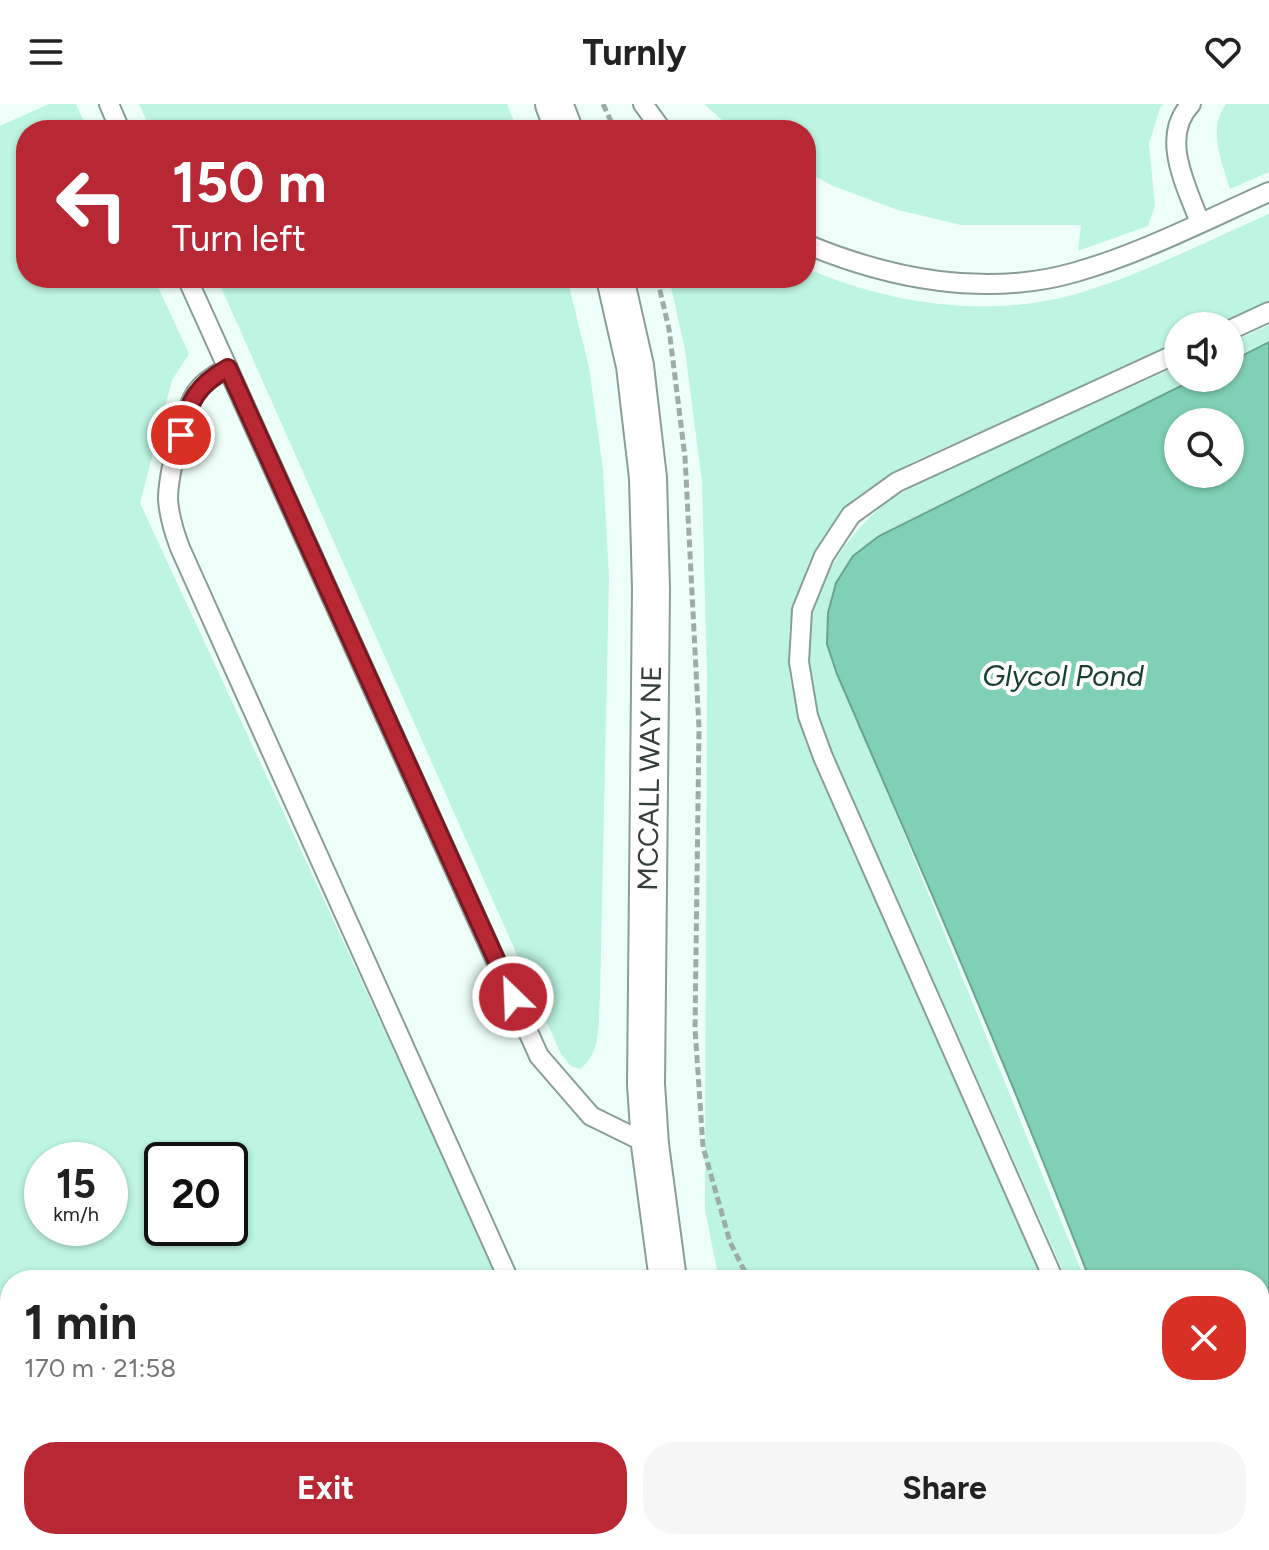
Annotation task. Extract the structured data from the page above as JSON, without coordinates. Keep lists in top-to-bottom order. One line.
{"streets":{"street":["MCCALL WAY NE"]},"water":["Glycol Pond"],"page":{"header":"Turnly","turn":["150 m","Turn left"],"speed":"15 km/h","limit":"20","heading":["1 min","170 m · 21:58"],"buttons":["Exit","Share"]}}
